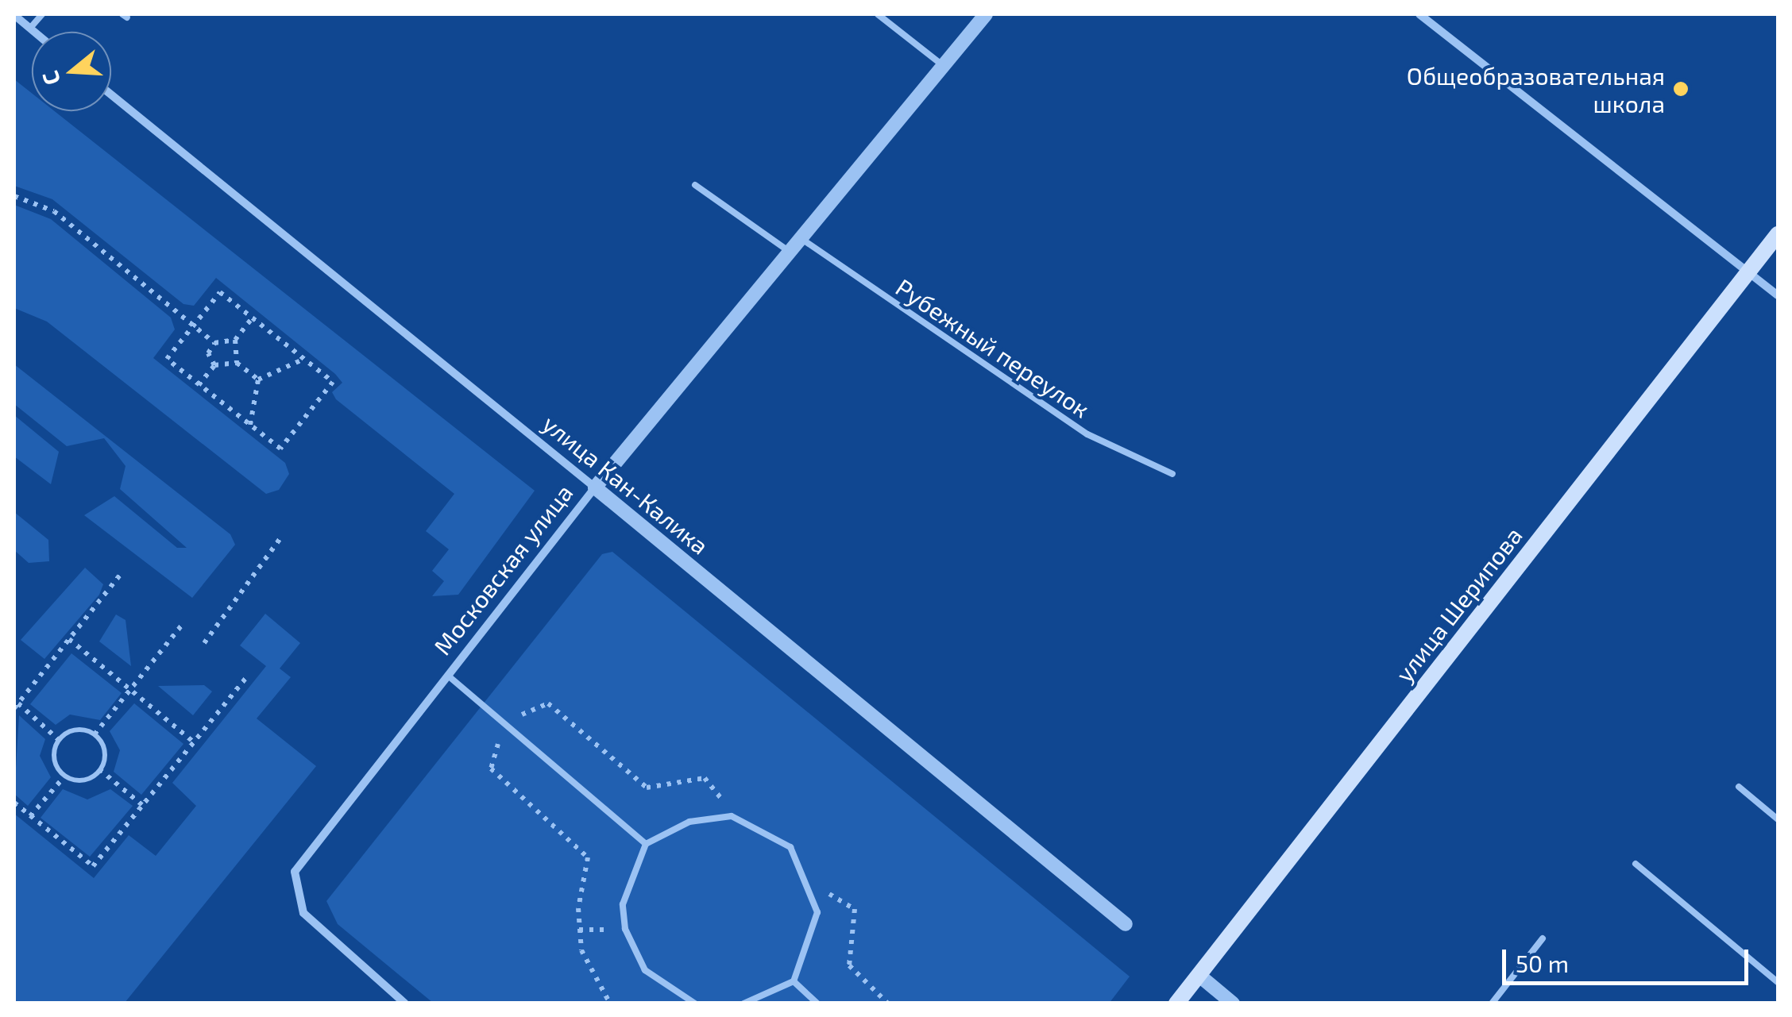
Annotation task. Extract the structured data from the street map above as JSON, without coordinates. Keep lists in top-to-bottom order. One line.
{"streets":{"main road":["улица Шерипова"],"street":["улица Кан-Калика","Московская улица"],"lane":["Рубежный переулок"]},"crossings":[["Рубежный переулок","Московская улица"],["улица Кан-Калика","Московская улица"]],"places":["Общеобразовательная школа"],"scale_bar":"50 m","north":"left"}
